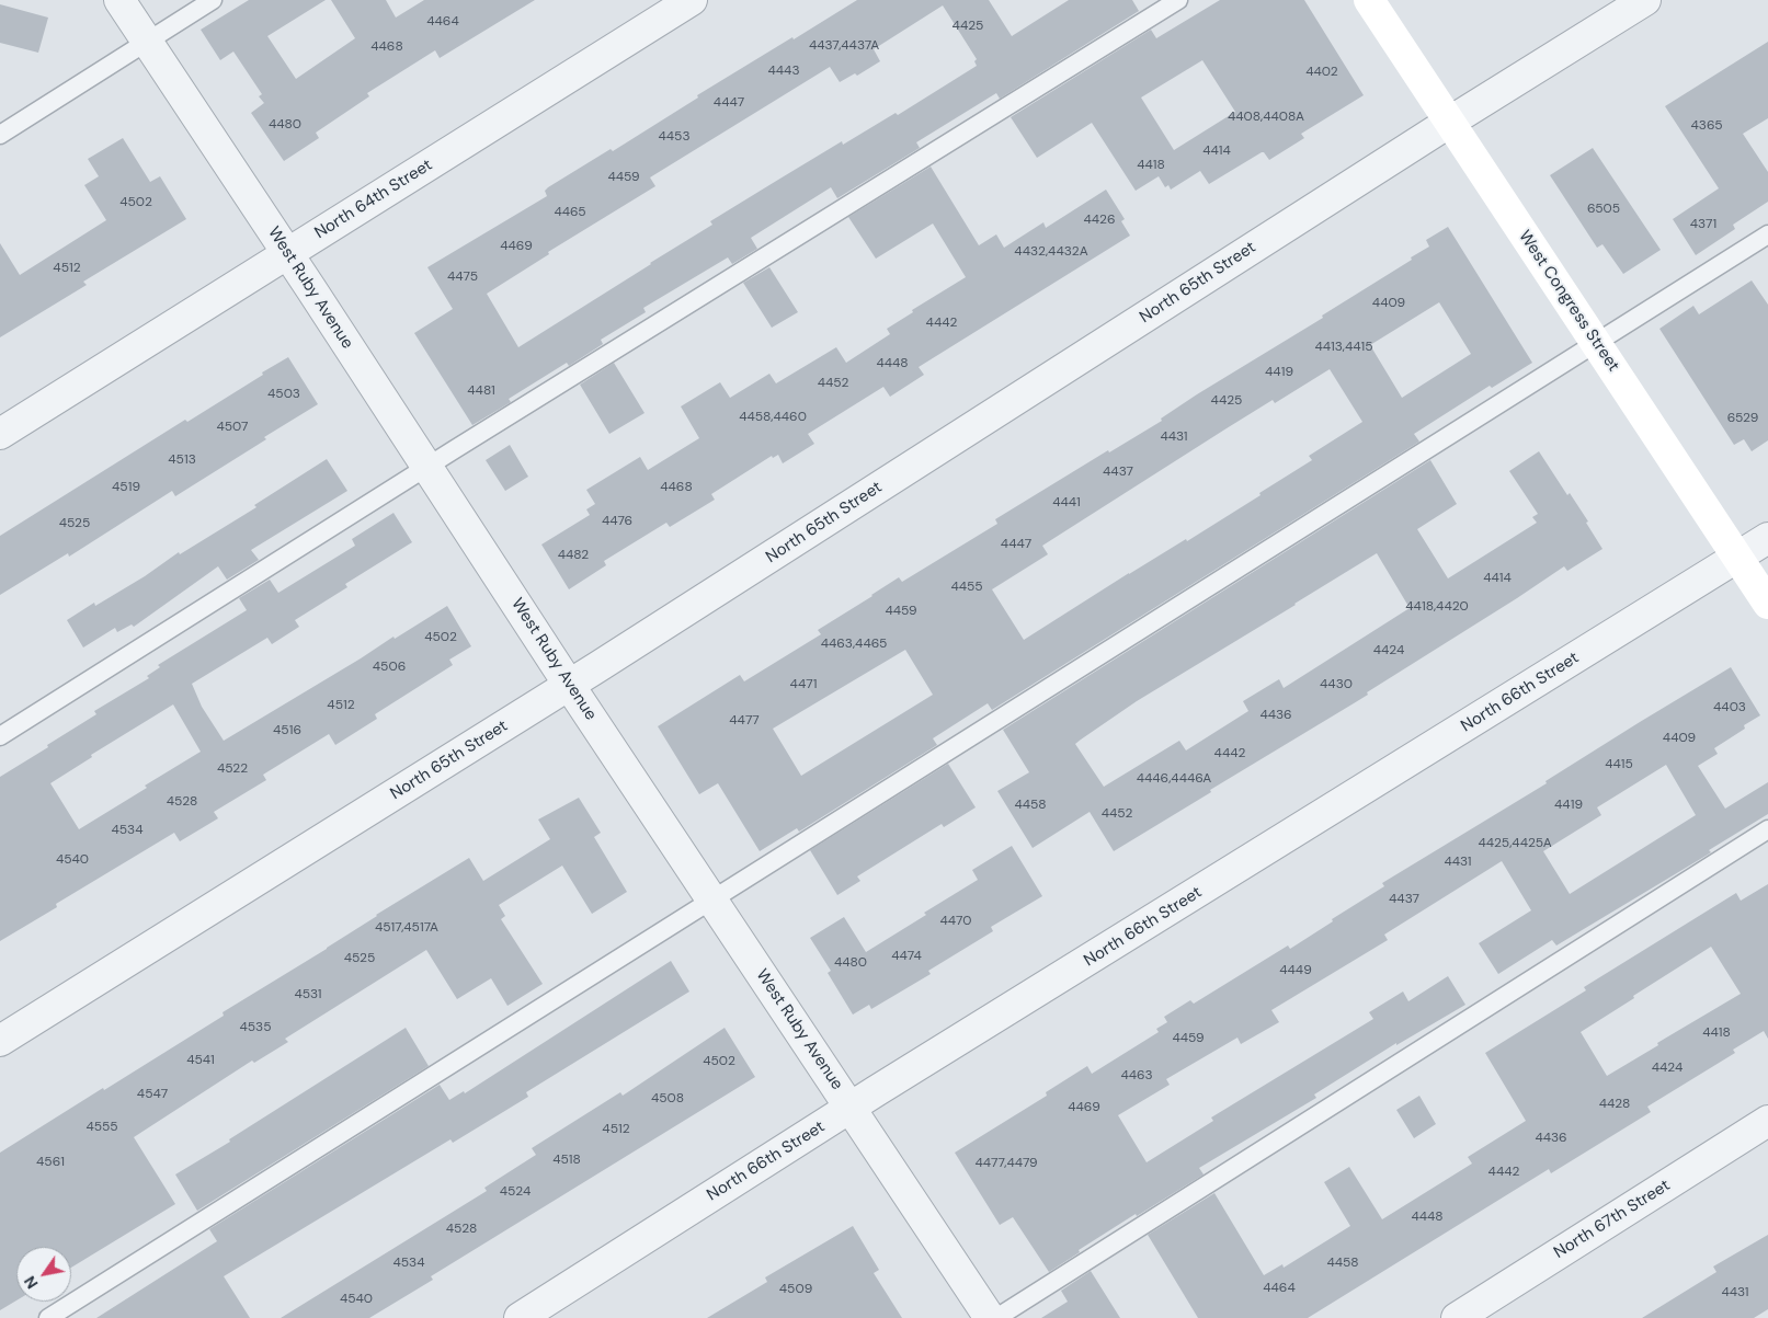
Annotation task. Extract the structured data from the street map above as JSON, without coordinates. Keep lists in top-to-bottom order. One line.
{"streets":{"street":["North 64th Street","North 65th Street","West Ruby Avenue","West Congress Street","North 66th Street","North 67th Street"]},"crossings":[["North 64th Street","West Ruby Avenue"],["North 65th Street","West Ruby Avenue"],["North 65th Street","West Congress Street"],["West Ruby Avenue","North 66th Street"],["West Congress Street","North 66th Street"]],"house_numbers":["4464","4425","4437,4437A","4468","4443","4402","4447","4408,4408A","4480","4365","4453","4414","4418","4459","4502","6505","4465","4426","4371","4469","4432,4432A","4512","4475","4409","4442","4413,4415","4448","4419","4452","4481","4503","4425","4458,4460","6529","4507","4431","4513","4437","4519","4468","4441","4476","4525","4447","4482","4414","4455","4418,4420","4459","4502","4463,4465","4424","4506","4471","4430","4512","4403","4436","4477","4516","4409","4442","4415","4522","4446,4446A","4528","4458","4419","4452","4534","4425,4425A","4540","4431","4437","4470","4517,4517A","4474","4525","4480","4449","4531","4535","4418","4459","4541","4502","4424","4463","4547","4508","4428","4469","4555","4512","4436","4518","4561","4477,4479","4442","4524","4448","4528","4534","4458","4464","4509","4431","4540"],"north":"bottom left"}
